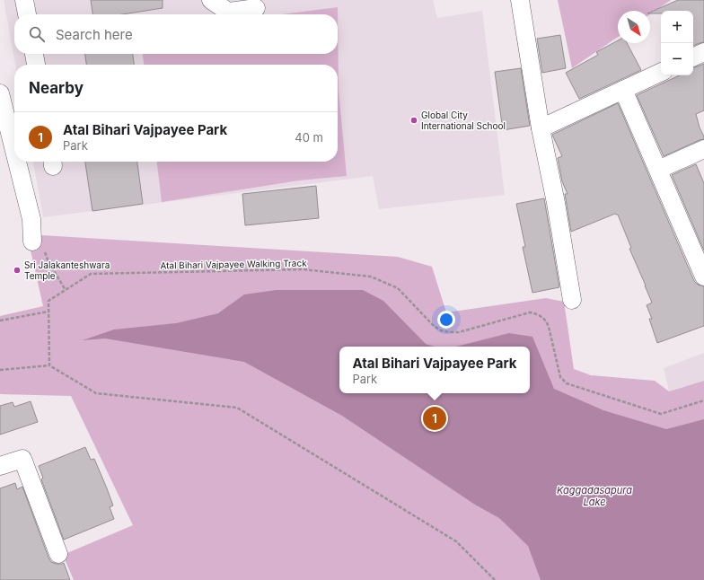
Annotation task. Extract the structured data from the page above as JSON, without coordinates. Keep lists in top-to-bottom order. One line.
{"streets":{"path":["Atal Bihari Vajpayee Walking Track"]},"water":["Kaggadasapura Lake"],"places":["Global City International School","Sri Jalakanteshwara Temple"],"north":"bottom right","page":{"map_buttons":["+","−"],"search":"Search here","heading":"Nearby","list":[{"mark":"1","name":"Atal Bihari Vajpayee Park","note":"Park","value":"40 m"}],"popup":["Atal Bihari Vajpayee Park","Park"],"pins":"1"}}
